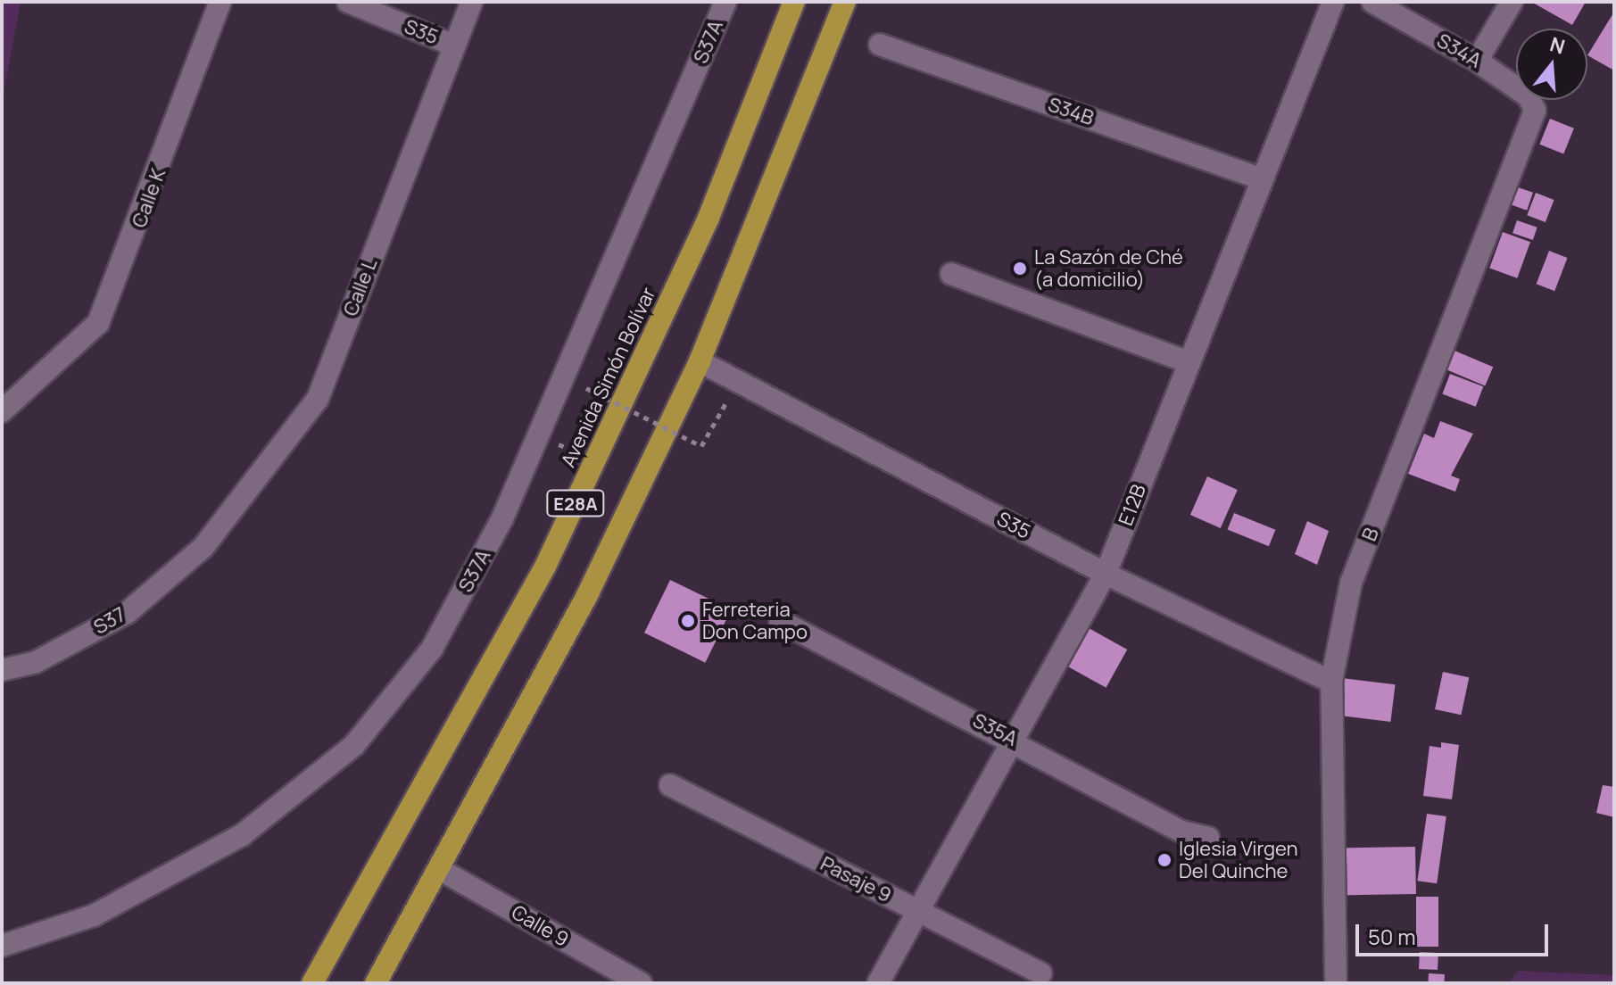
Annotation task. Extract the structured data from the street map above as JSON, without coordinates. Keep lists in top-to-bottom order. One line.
{"streets":{"highway":["Avenida Simón Bolívar","E28A"],"street":["S35","S37A","S34A","S34B","Calle K","Calle L","E12B","B","S37","S35A","Pasaje 9","Calle 9"]},"crossings":[["S35","Calle L"],["S35","E28A"],["S35","E12B"],["S35","B"],["S34A","B"],["S34B","E12B"],["Calle L","S37"],["E28A","Calle 9"],["E12B","S35A"],["E12B","Pasaje 9"]],"places":["La Sazón de Ché (a domicilio)","Ferreteria Don Campo","Iglesia Virgen Del Quinche"],"scale_bar":"50 m","north":"top"}
